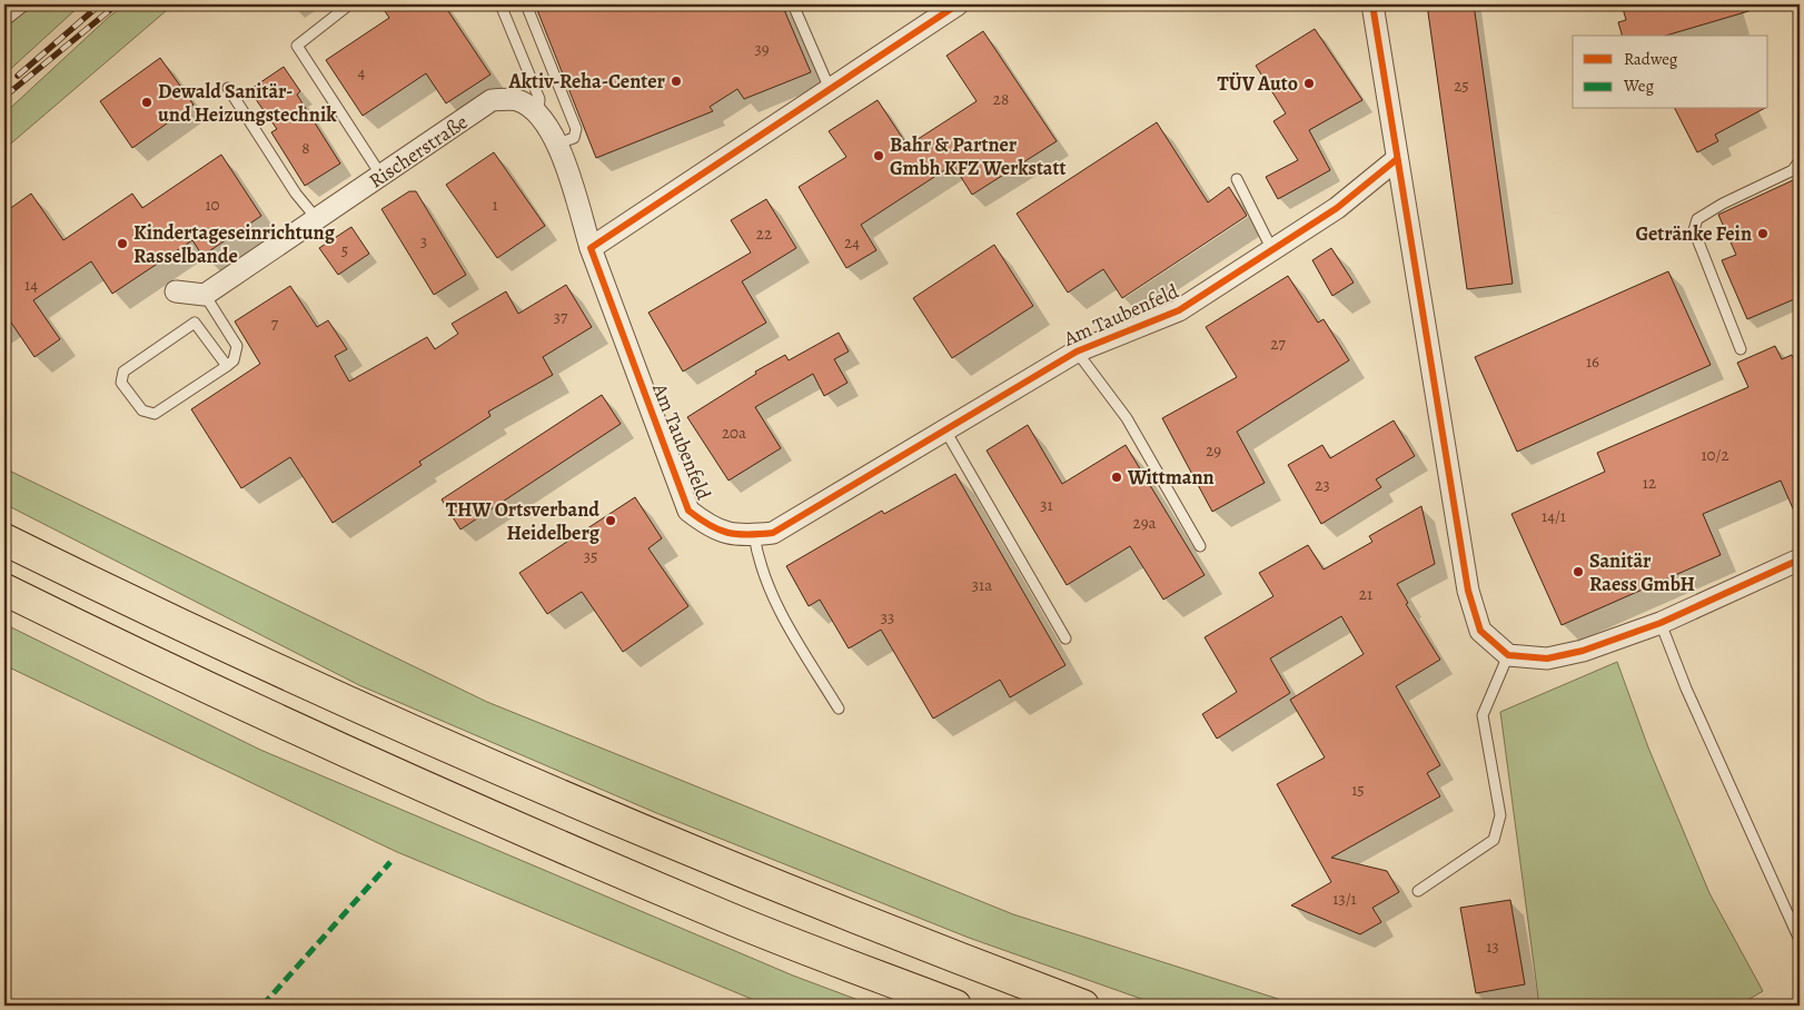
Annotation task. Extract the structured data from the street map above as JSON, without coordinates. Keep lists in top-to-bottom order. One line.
{"streets":{"street":["Rischerstraße","Am Taubenfeld"]},"places":["Aktiv-Reha-Center","TÜV Auto","Dewald Sanitär- und Heizungstechnik","Bahr & Partner Gmbh KFZ Werkstatt","Getränke Fein","Kindertageseinrichtung Rasselbande","Wittmann","THW Ortsverband Heidelberg","Sanitär Raess GmbH"],"house_numbers":["39","4","25","28","8","10","1","22","3","24","5","14","37","7","27","16","20a","29","10/2","12","23","31","14/1","29a","35","31a","21","33","15","13/1","13"],"legend":["Radweg","Weg"]}
